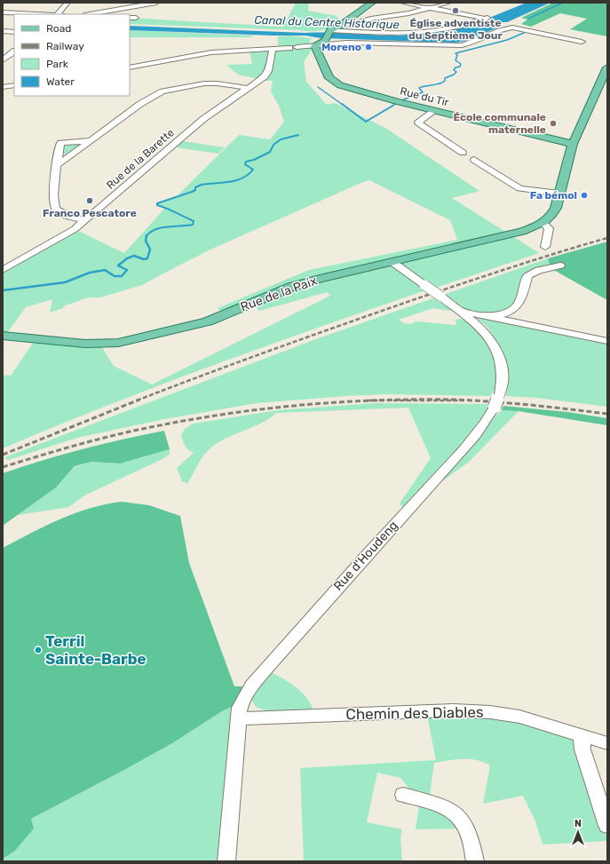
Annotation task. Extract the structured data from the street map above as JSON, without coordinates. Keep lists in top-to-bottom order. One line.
{"streets":{"main road":["Rue du Tir","Rue de la Paix"],"street":["Rue de la Barette","Rue d'Houdeng","Chemin des Diables"]},"crossings":[["Rue de la Paix","Rue d'Houdeng"],["Rue d'Houdeng","Chemin des Diables"]],"water":["Canal du Centre Historique"],"places":["Église adventiste du Septième Jour","Moreno","École communale maternelle","Fa bémol","Franco Pescatore","Terril Sainte-Barbe"],"legend":["Road","Railway","Park","Water"],"north":"top"}
